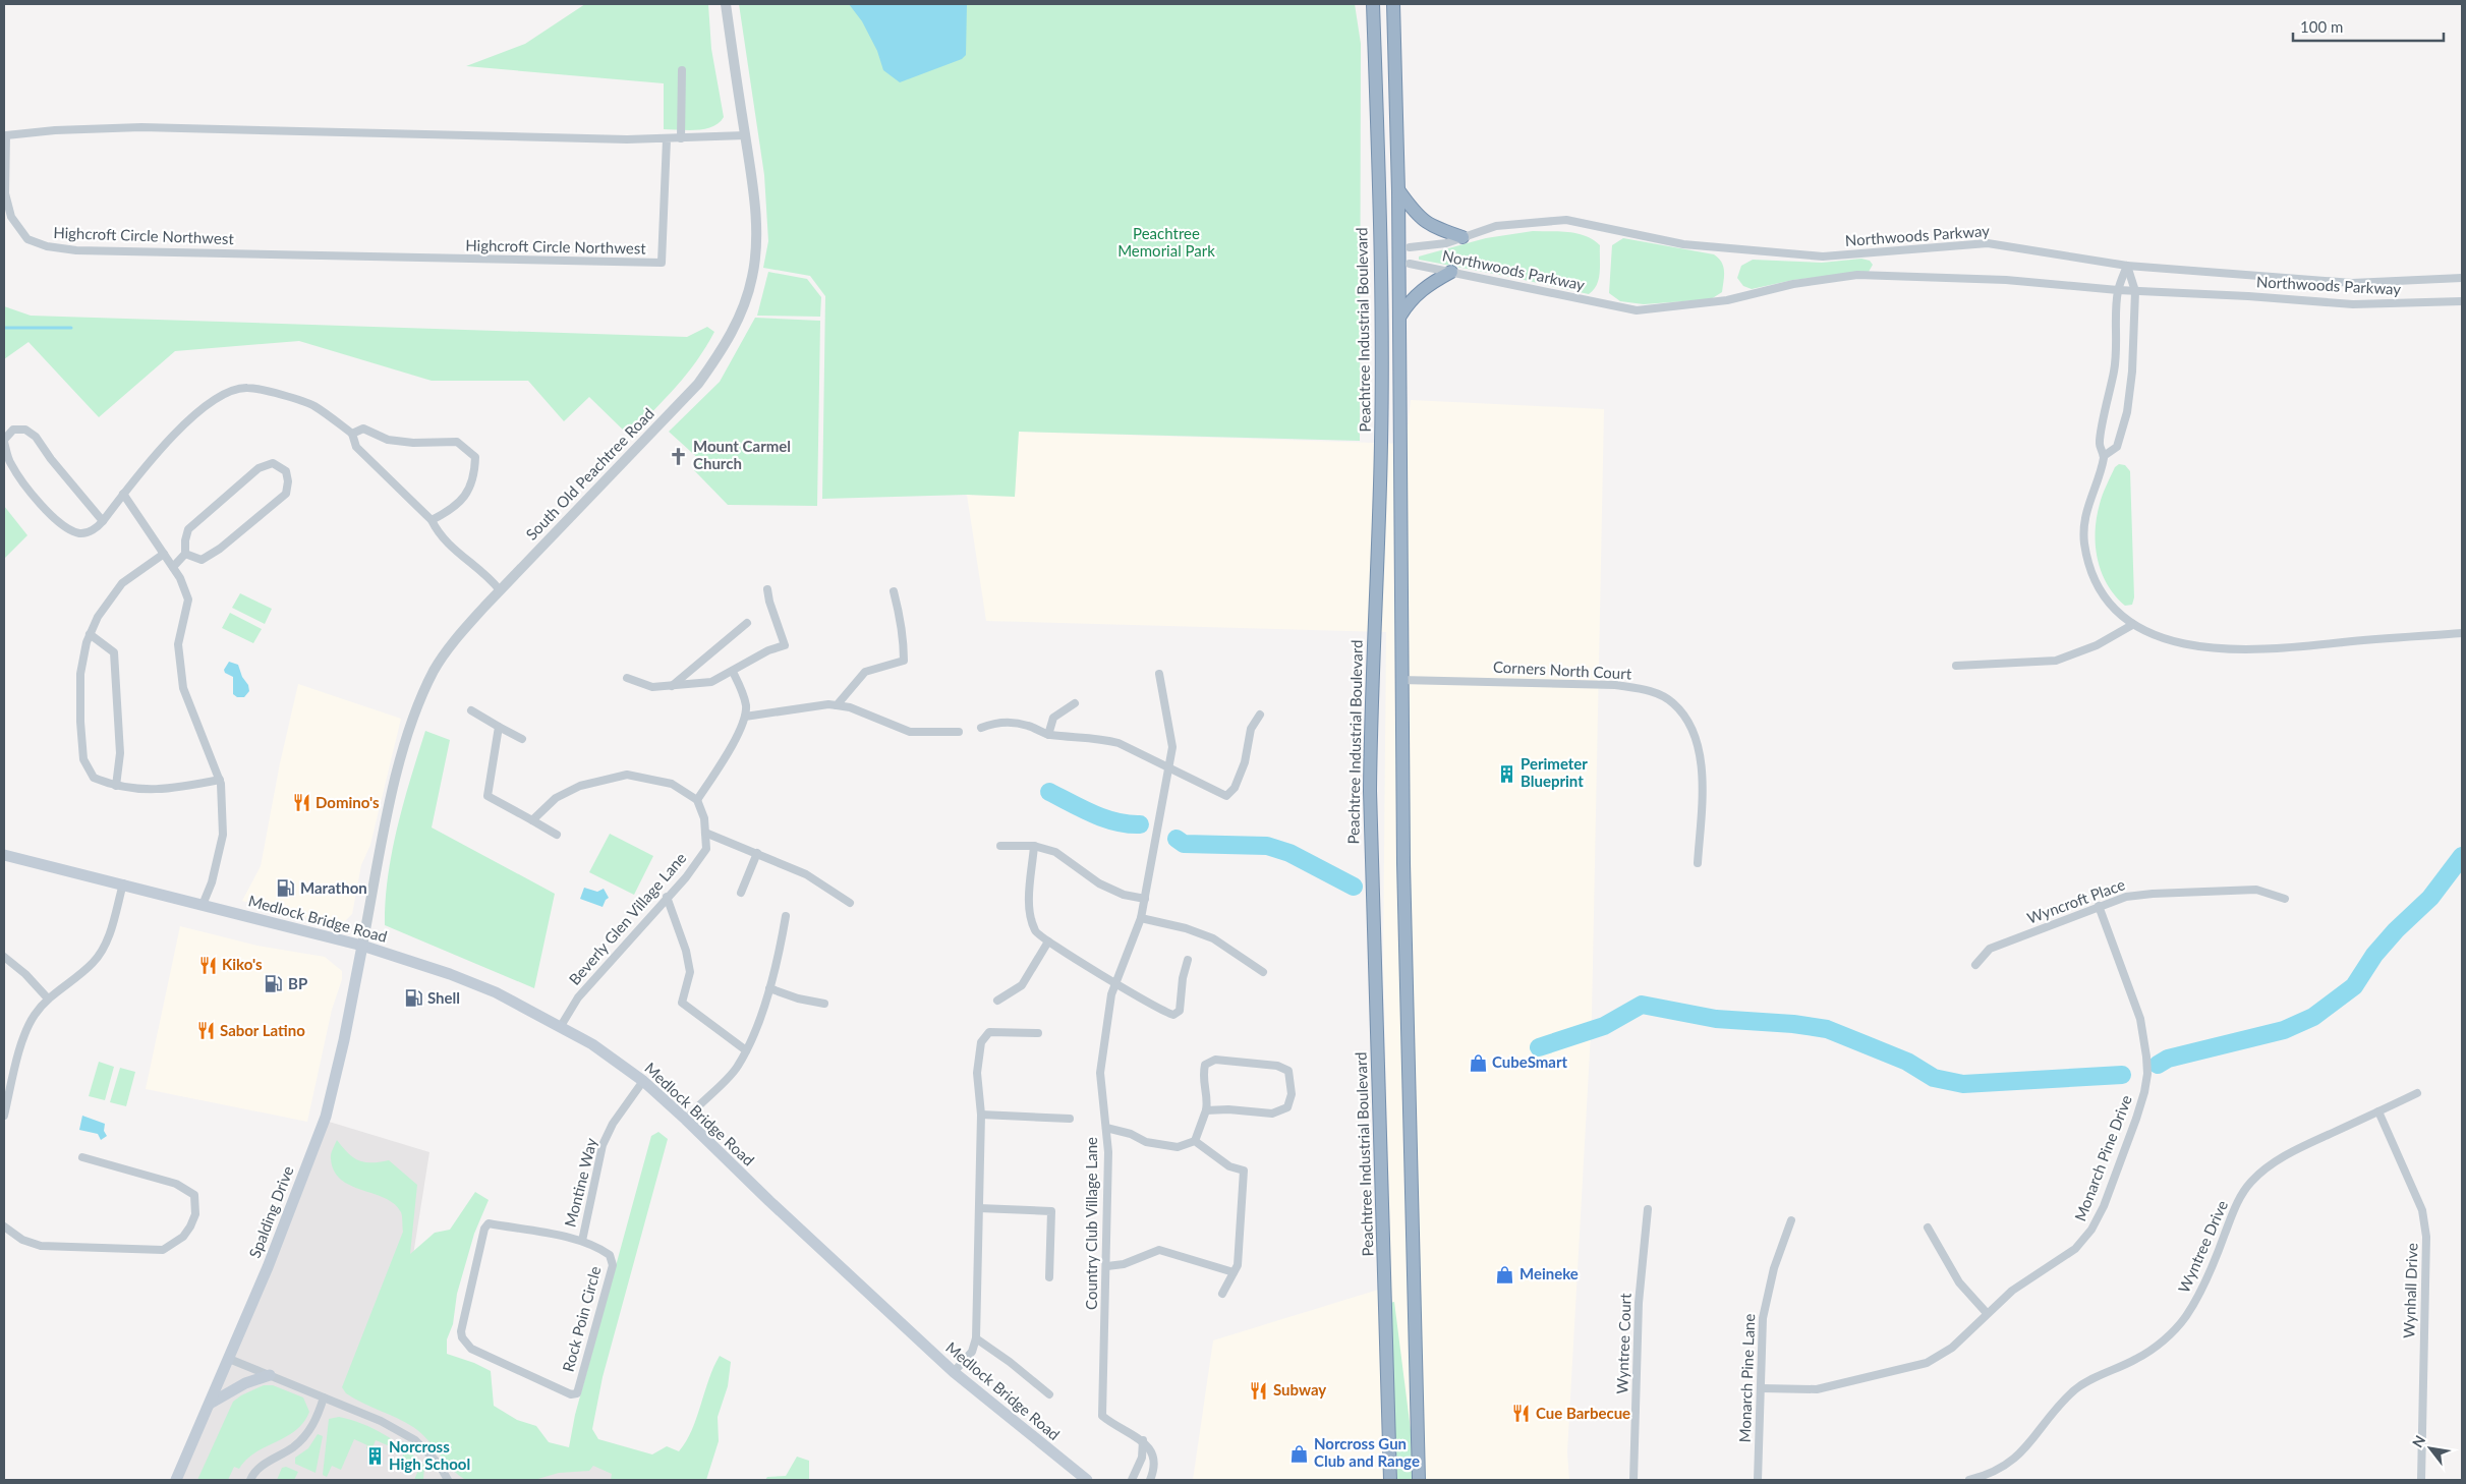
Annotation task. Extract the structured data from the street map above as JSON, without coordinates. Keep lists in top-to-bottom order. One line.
{"streets":{"highway":["Peachtree Industrial Boulevard"],"main road":["Medlock Bridge Road","Spalding Drive"],"street":["Highcroft Circle Northwest","Northwoods Parkway","South Old Peachtree Road","Corners North Court","Wyncroft Place","Beverly Glen Village Lane","Monarch Pine Drive","Montine Way","Country Club Village Lane","Wyntree Drive","Wynhall Drive","Rock Poin Circle","Wyntree Court","Monarch Pine Lane"]},"crossings":[["Highcroft Circle Northwest","South Old Peachtree Road"],["South Old Peachtree Road","Medlock Bridge Road"],["South Old Peachtree Road","Spalding Drive"],["Wyncroft Place","Monarch Pine Drive"],["Medlock Bridge Road","Beverly Glen Village Lane"],["Medlock Bridge Road","Montine Way"],["Medlock Bridge Road","Spalding Drive"],["Monarch Pine Drive","Monarch Pine Lane"],["Montine Way","Rock Poin Circle"],["Wyntree Drive","Wynhall Drive"]],"parks":["Peachtree Memorial Park"],"places":{"church":["Mount Carmel Church"],"building":["Perimeter Blueprint","Norcross High School"],"restaurant":["Domino's","Kiko's","Sabor Latino","Subway","Cue Barbecue"],"fuel station":["Marathon","BP","Shell"],"shop":["CubeSmart","Meineke","Norcross Gun Club and Range"]},"scale_bar":"100 m","north":"top left"}
